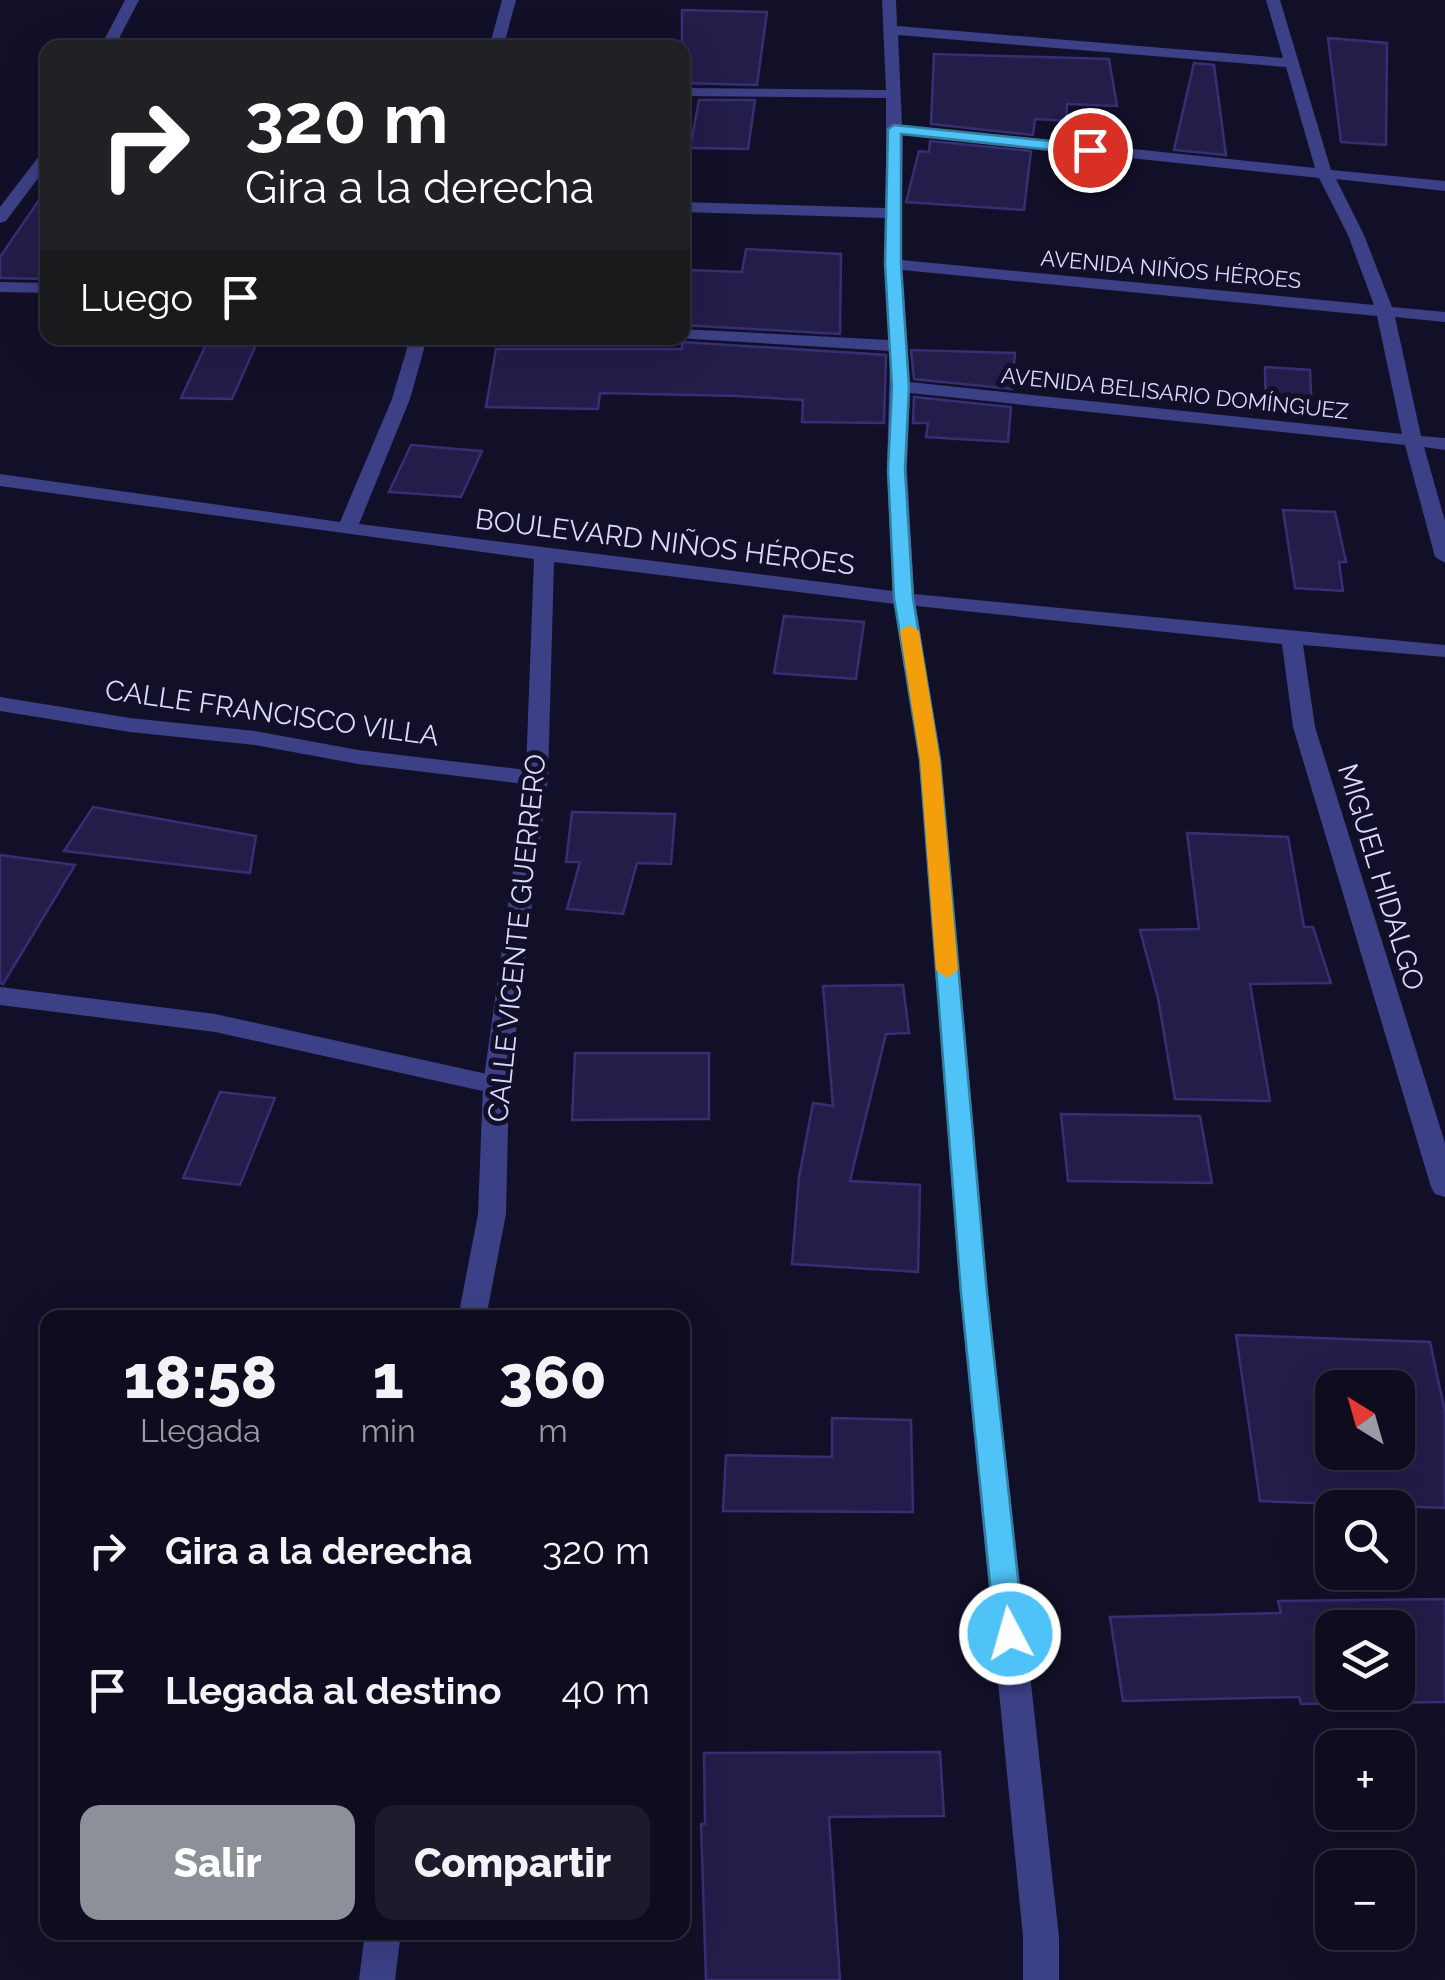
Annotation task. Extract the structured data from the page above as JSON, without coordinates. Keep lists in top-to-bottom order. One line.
{"streets":{"street":["AVENIDA NIÑOS HÉROES","AVENIDA BELISARIO DOMÍNGUEZ","BOULEVARD NIÑOS HÉROES","CALLE FRANCISCO VILLA","MIGUEL HIDALGO","CALLE VICENTE GUERRERO"]},"crossings":[["BOULEVARD NIÑOS HÉROES","MIGUEL HIDALGO"],["BOULEVARD NIÑOS HÉROES","CALLE VICENTE GUERRERO"],["CALLE FRANCISCO VILLA","CALLE VICENTE GUERRERO"]],"north":"top left","page":{"turn":["320 m","Gira a la derecha"],"then":"Luego","eta":["18:58","Llegada","1","min","360","m"],"map_buttons":["+","−"],"list":[{"name":"Gira a la derecha","value":"320 m"},{"name":"Llegada al destino","value":"40 m"}],"buttons":["Salir","Compartir"]}}
